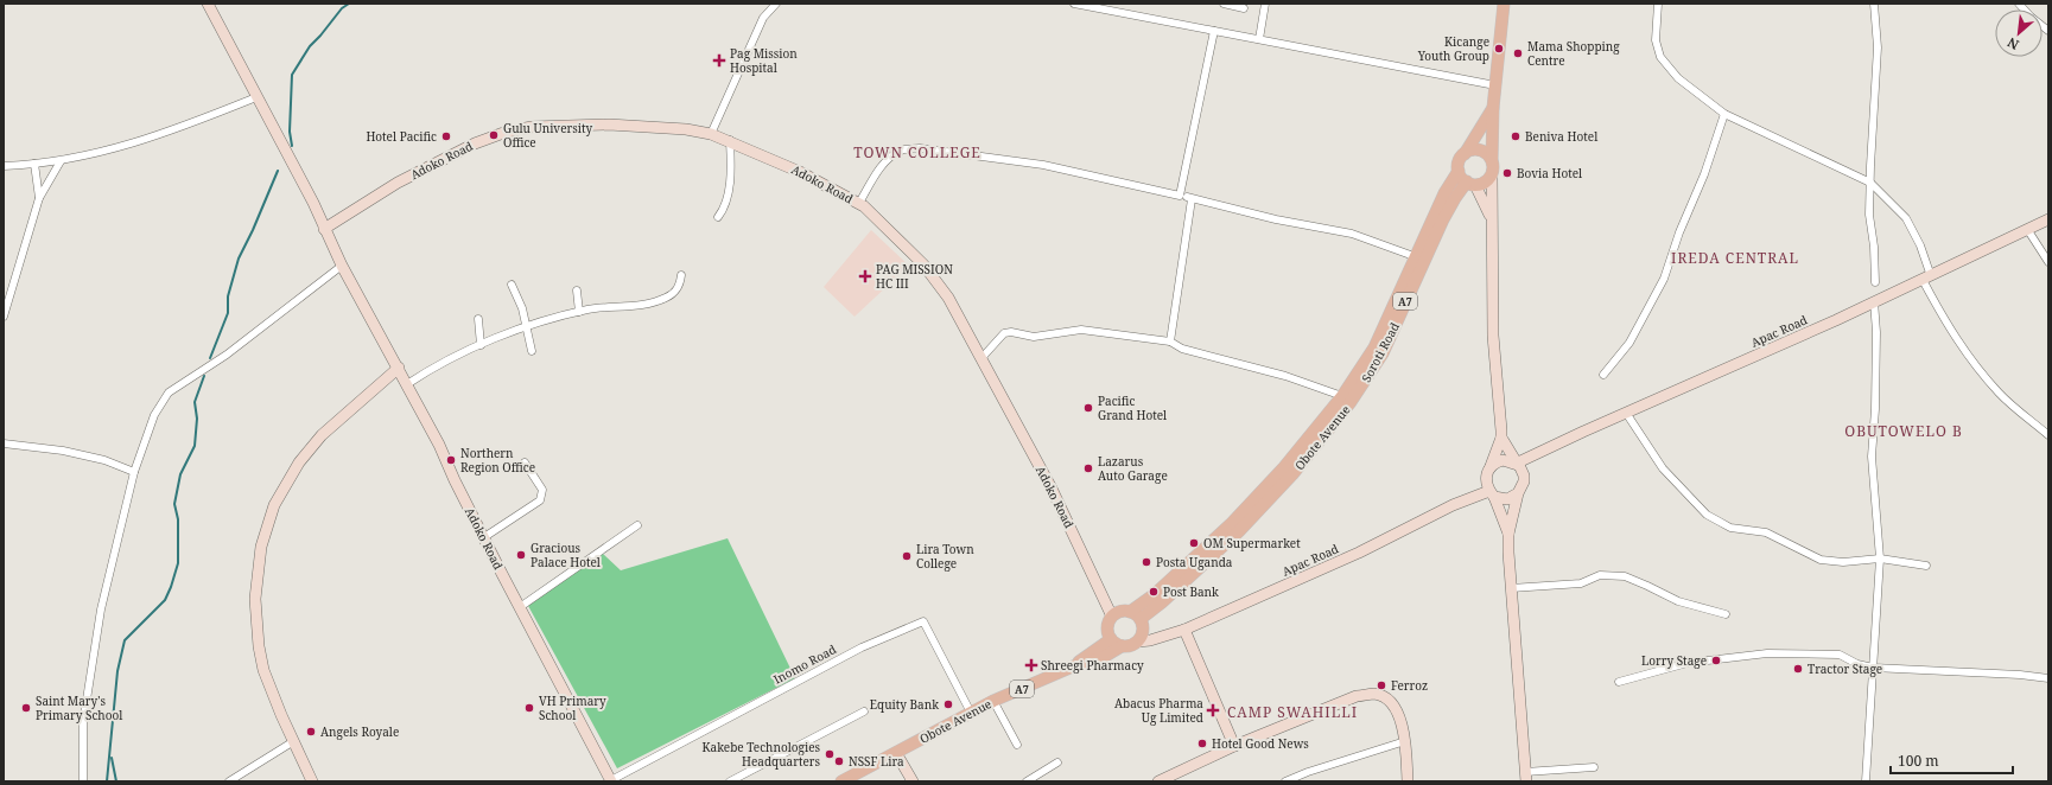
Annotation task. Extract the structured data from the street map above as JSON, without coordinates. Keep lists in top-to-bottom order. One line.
{"streets":{"main road":["A7","Soroti Road","Obote Avenue"],"street":["Adoko Road","Apac Road","Inomo Road"]},"crossings":[["Adoko Road","A7"],["Adoko Road","Apac Road"],["Adoko Road","Obote Avenue"],["Adoko Road","Inomo Road"],["A7","Apac Road"],["A7","Soroti Road"],["A7","Obote Avenue"],["Apac Road","Obote Avenue"],["Soroti Road","Obote Avenue"],["Obote Avenue","Inomo Road"]],"districts":["TOWN COLLEGE","IREDA CENTRAL","OBUTOWELO B","CAMP SWAHILLI"],"places":{"other":["Kicange Youth Group","Mama Shopping Centre","Gulu University Office","Hotel Pacific","Beniva Hotel","Bovia Hotel","Pacific Grand Hotel","Northern Region Office","Lazarus Auto Garage","OM Supermarket","Gracious Palace Hotel","Lira Town College","Posta Uganda","Post Bank","Lorry Stage","Tractor Stage","Ferroz","Equity Bank","Saint Mary's Primary School","VH Primary School","Angels Royale","Hotel Good News","Kakebe Technologies Headquarters","NSSF Lira"],"health":["Pag Mission Hospital","PAG MISSION HC III","Shreegi Pharmacy","Abacus Pharma Ug Limited"]},"scale_bar":"100 m","north":"bottom left"}
